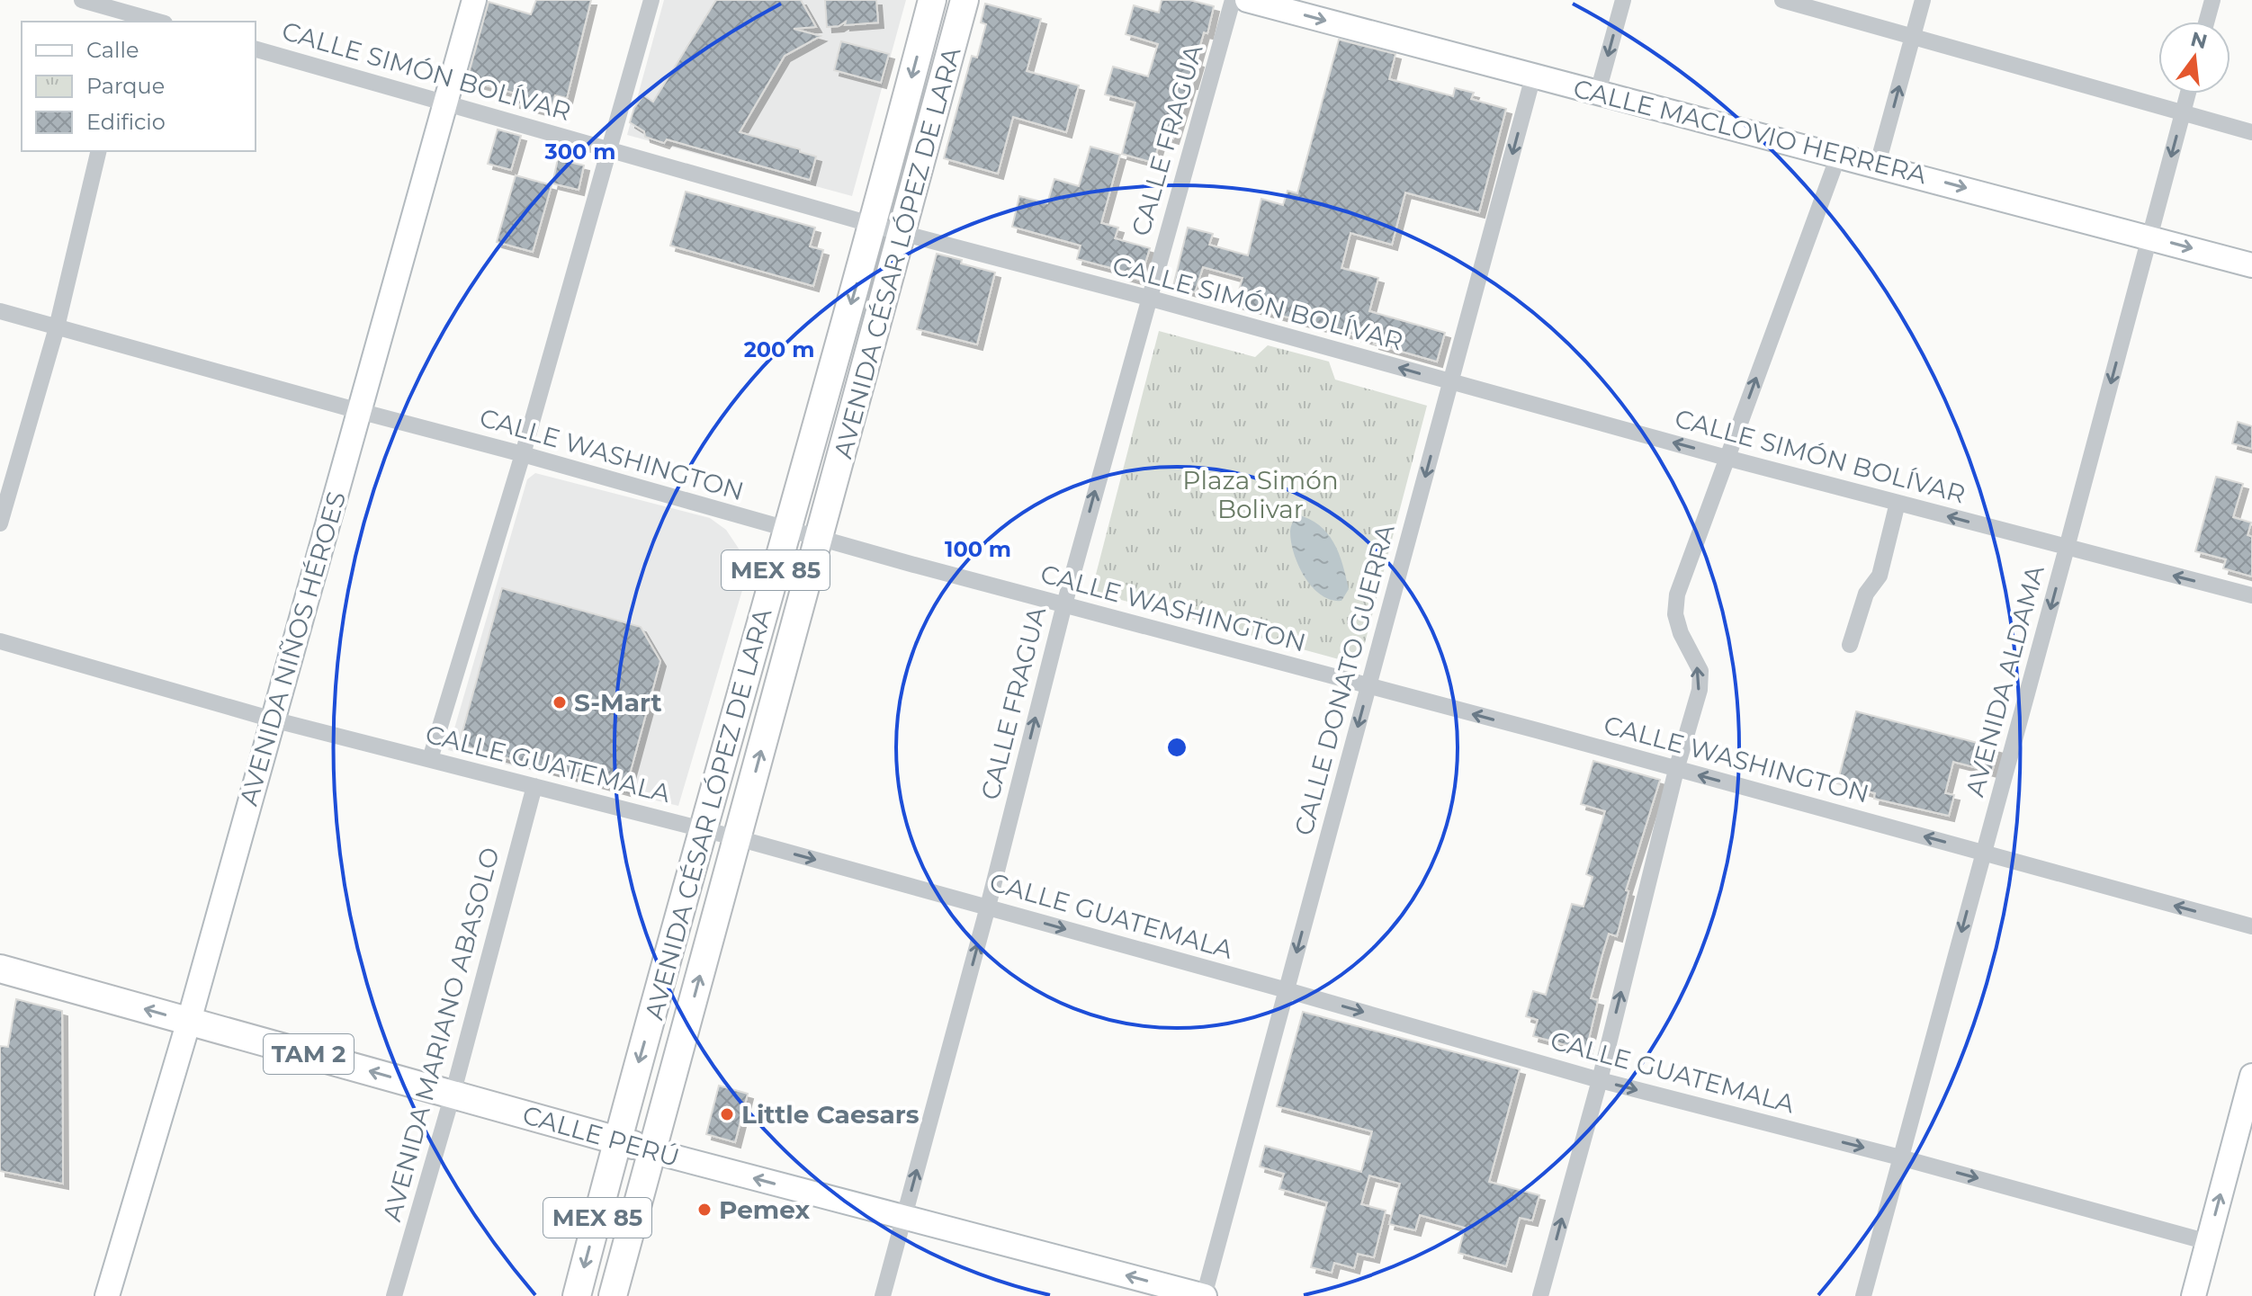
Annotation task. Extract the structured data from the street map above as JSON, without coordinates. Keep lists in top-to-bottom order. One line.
{"streets":{"main road":["AVENIDA CÉSAR LÓPEZ DE LARA","MEX 85","TAM 2","CALLE PERÚ"],"street":["CALLE SIMÓN BOLÍVAR","CALLE MACLOVIO HERRERA","CALLE FRAGUA","CALLE WASHINGTON","AVENIDA NIÑOS HÉROES","CALLE DONATO GUERRA","AVENIDA ALDAMA","CALLE GUATEMALA","AVENIDA MARIANO ABASOLO"]},"crossings":[["CALLE SIMÓN BOLÍVAR","CALLE FRAGUA"],["CALLE SIMÓN BOLÍVAR","AVENIDA CÉSAR LÓPEZ DE LARA"],["CALLE SIMÓN BOLÍVAR","AVENIDA NIÑOS HÉROES"],["CALLE SIMÓN BOLÍVAR","CALLE DONATO GUERRA"],["CALLE SIMÓN BOLÍVAR","AVENIDA ALDAMA"],["CALLE MACLOVIO HERRERA","CALLE DONATO GUERRA"],["CALLE MACLOVIO HERRERA","AVENIDA ALDAMA"],["CALLE FRAGUA","CALLE WASHINGTON"],["CALLE FRAGUA","CALLE GUATEMALA"],["CALLE FRAGUA","CALLE PERÚ"],["AVENIDA CÉSAR LÓPEZ DE LARA","CALLE WASHINGTON"],["AVENIDA CÉSAR LÓPEZ DE LARA","CALLE GUATEMALA"],["AVENIDA CÉSAR LÓPEZ DE LARA","CALLE PERÚ"],["CALLE WASHINGTON","AVENIDA NIÑOS HÉROES"],["CALLE WASHINGTON","CALLE DONATO GUERRA"],["CALLE WASHINGTON","AVENIDA ALDAMA"],["AVENIDA NIÑOS HÉROES","CALLE GUATEMALA"],["AVENIDA NIÑOS HÉROES","CALLE PERÚ"],["CALLE DONATO GUERRA","CALLE GUATEMALA"],["CALLE DONATO GUERRA","CALLE PERÚ"],["AVENIDA ALDAMA","CALLE GUATEMALA"],["CALLE GUATEMALA","AVENIDA MARIANO ABASOLO"],["AVENIDA MARIANO ABASOLO","CALLE PERÚ"]],"one_way":["CALLE SIMÓN BOLÍVAR","CALLE FRAGUA","CALLE WASHINGTON","CALLE DONATO GUERRA","AVENIDA ALDAMA","CALLE GUATEMALA","CALLE PERÚ"],"parks":["Plaza Simón Bolivar"],"places":["S-Mart","Little Caesars","Pemex"],"legend":["Calle","Parque","Edificio"],"north":"top","rings":["300 m","200 m","100 m"]}
